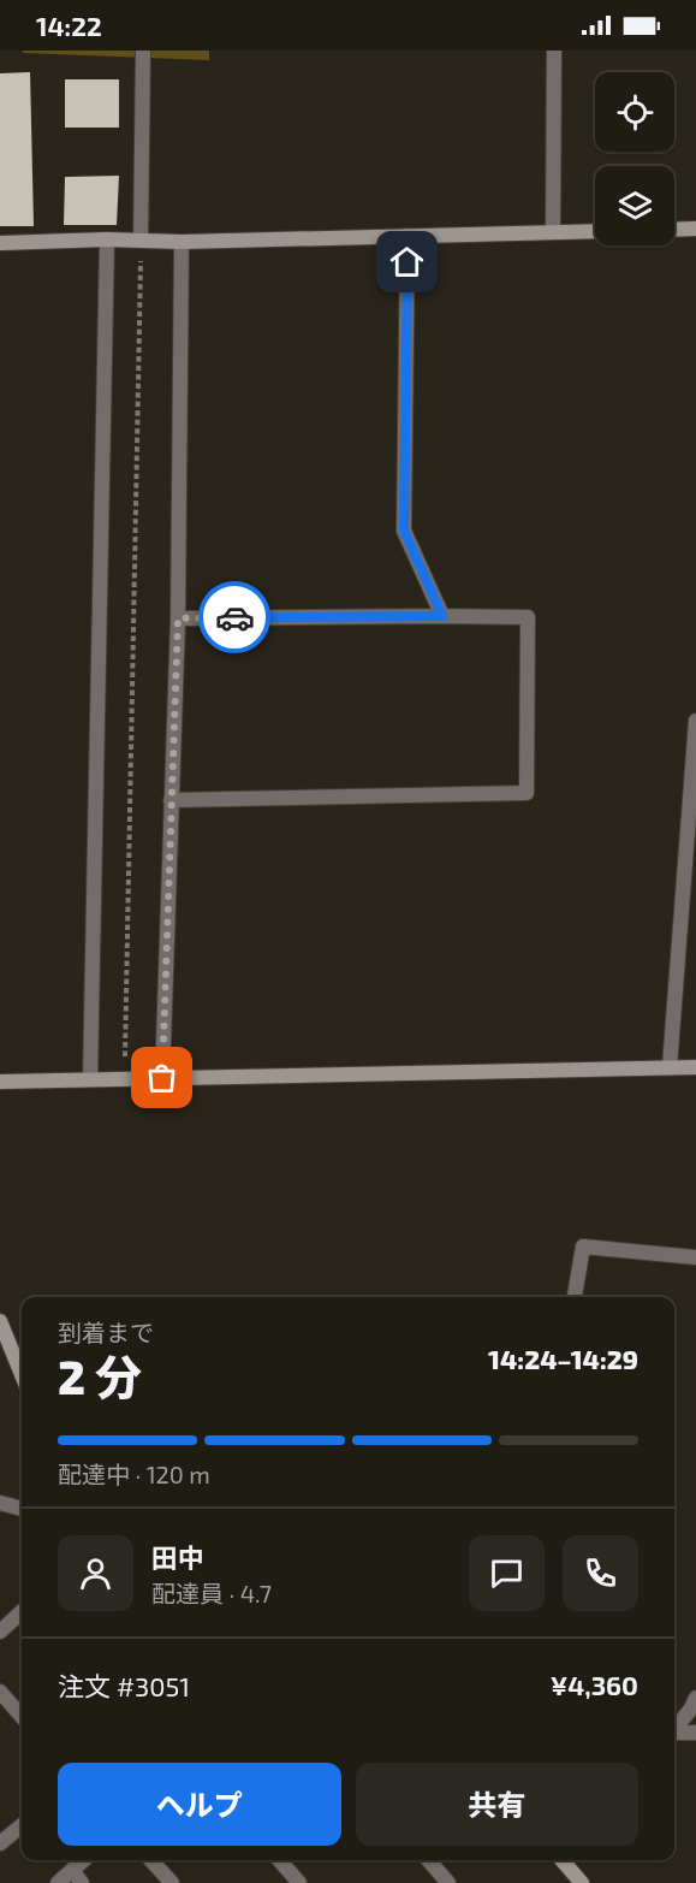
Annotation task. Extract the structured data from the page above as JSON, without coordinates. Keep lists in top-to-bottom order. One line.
{"page":{"status":"14:22","heading":["2 分","到着まで","14:24–14:29"],"panel":["田中","配達員 · 4.7","注文 #3051","¥4,360"],"bar":"配達中 · 120 m","buttons":["ヘルプ","共有"]}}
